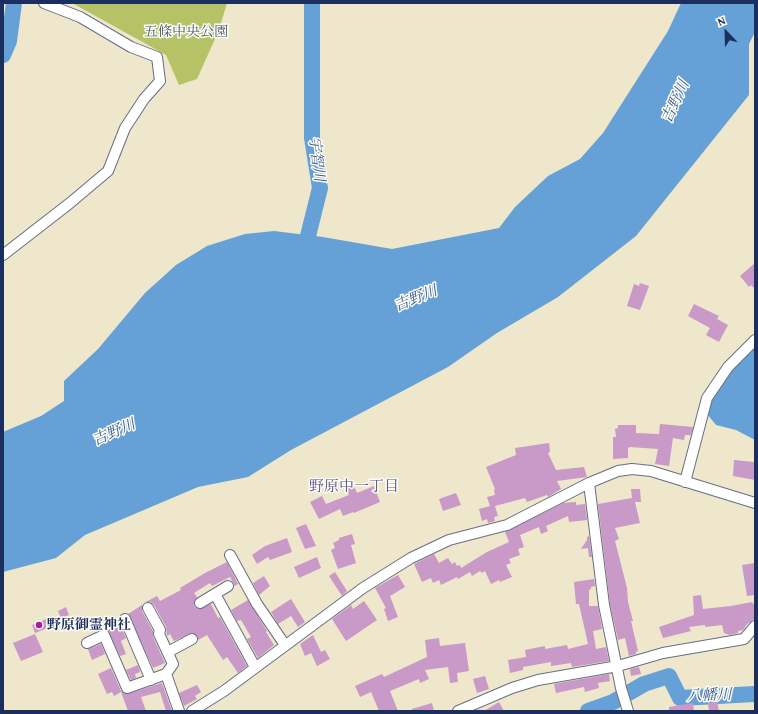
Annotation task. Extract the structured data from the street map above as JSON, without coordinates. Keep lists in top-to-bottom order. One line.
{"districts":["野原中一丁目"],"water":["吉野川","宇智川","八幡川"],"parks":["五條中央公園"],"places":["野原御霊神社"],"north":"top left"}
